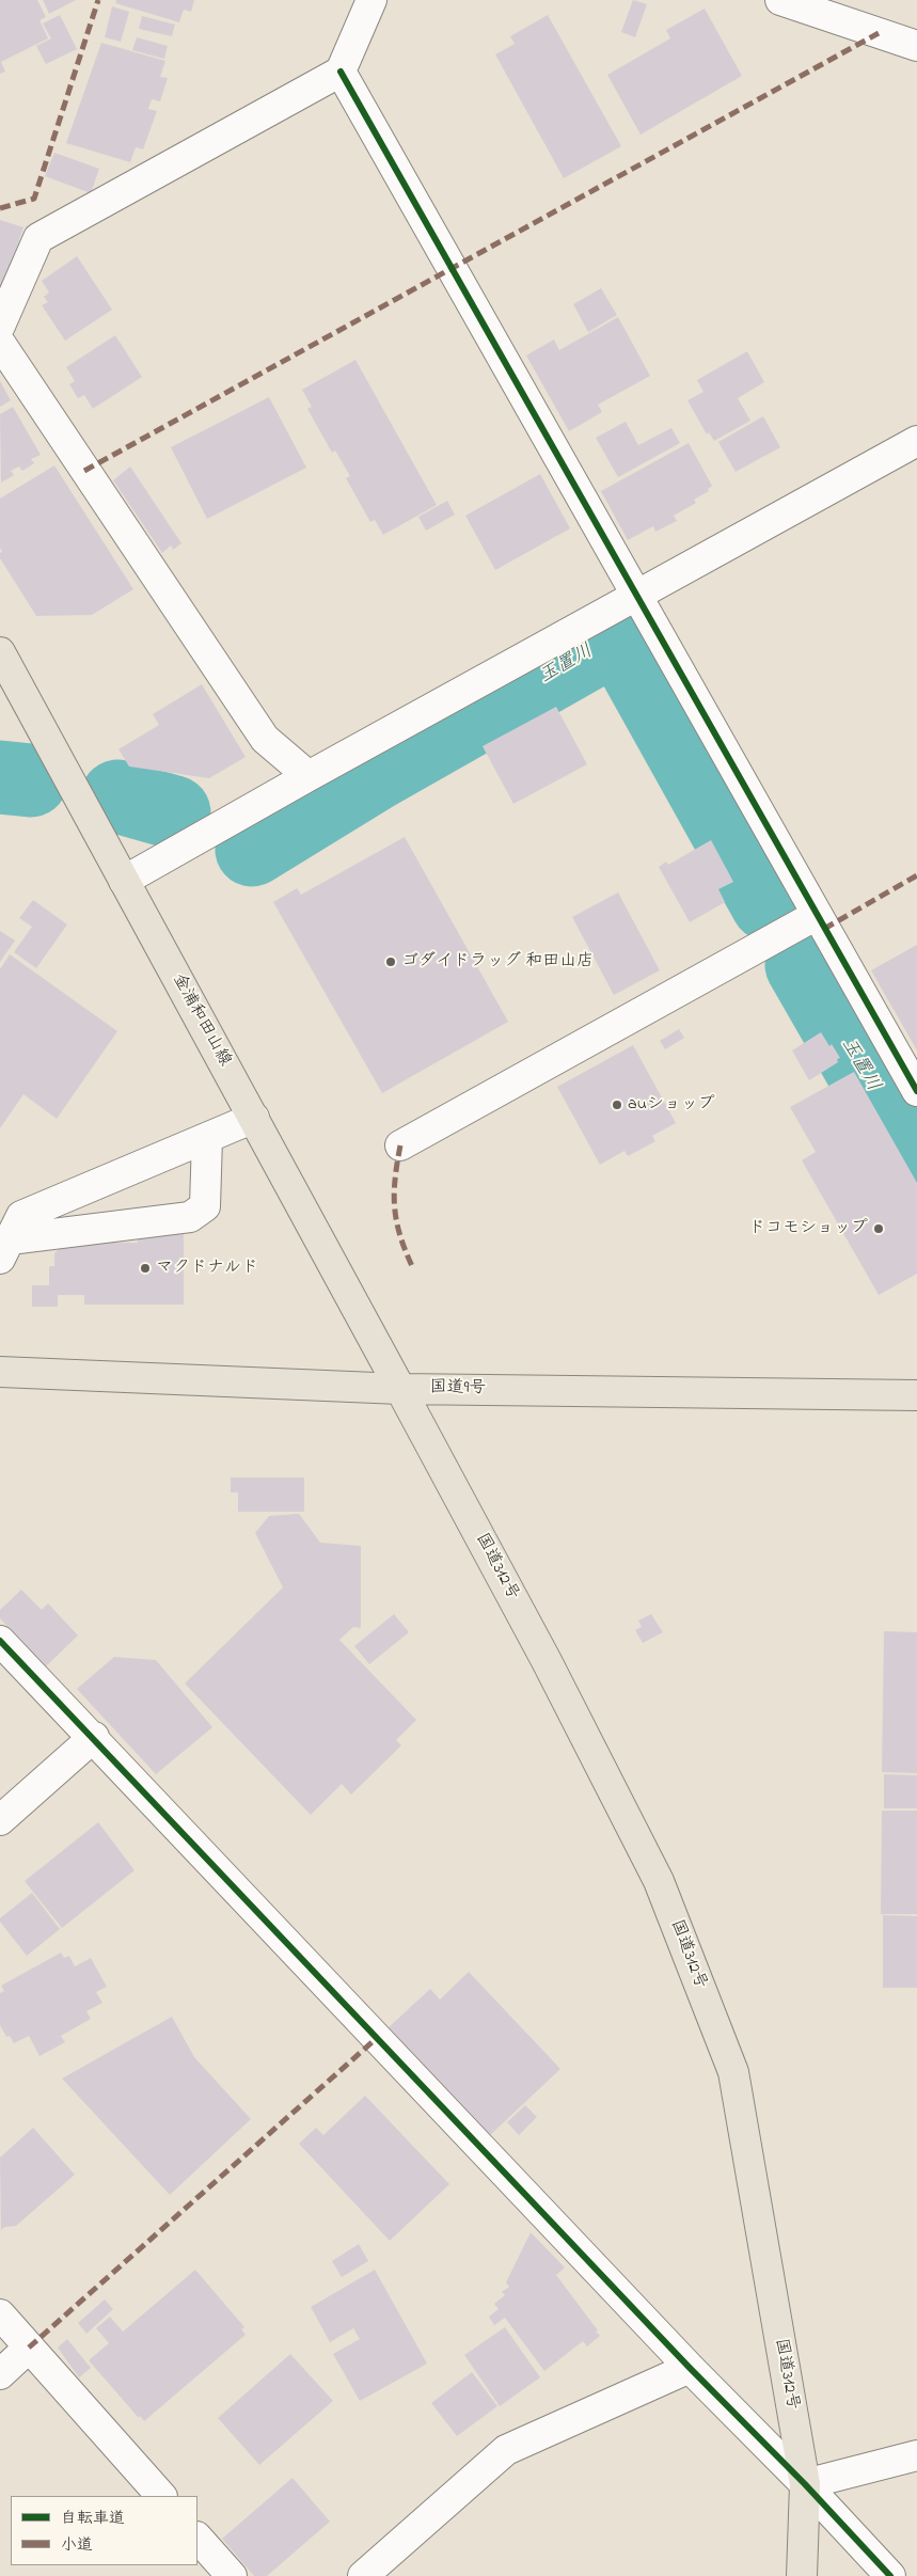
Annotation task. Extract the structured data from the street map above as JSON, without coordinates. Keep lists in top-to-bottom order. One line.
{"streets":{"main road":["金浦和田山線","国道9号","国道312号"]},"crossings":[["金浦和田山線","国道9号"],["金浦和田山線","国道312号"],["国道9号","国道312号"]],"water":["玉置川"],"places":["ゴダイドラッグ 和田山店","auショップ","ドコモショップ","マクドナルド"],"legend":["自転車道","小道"]}
